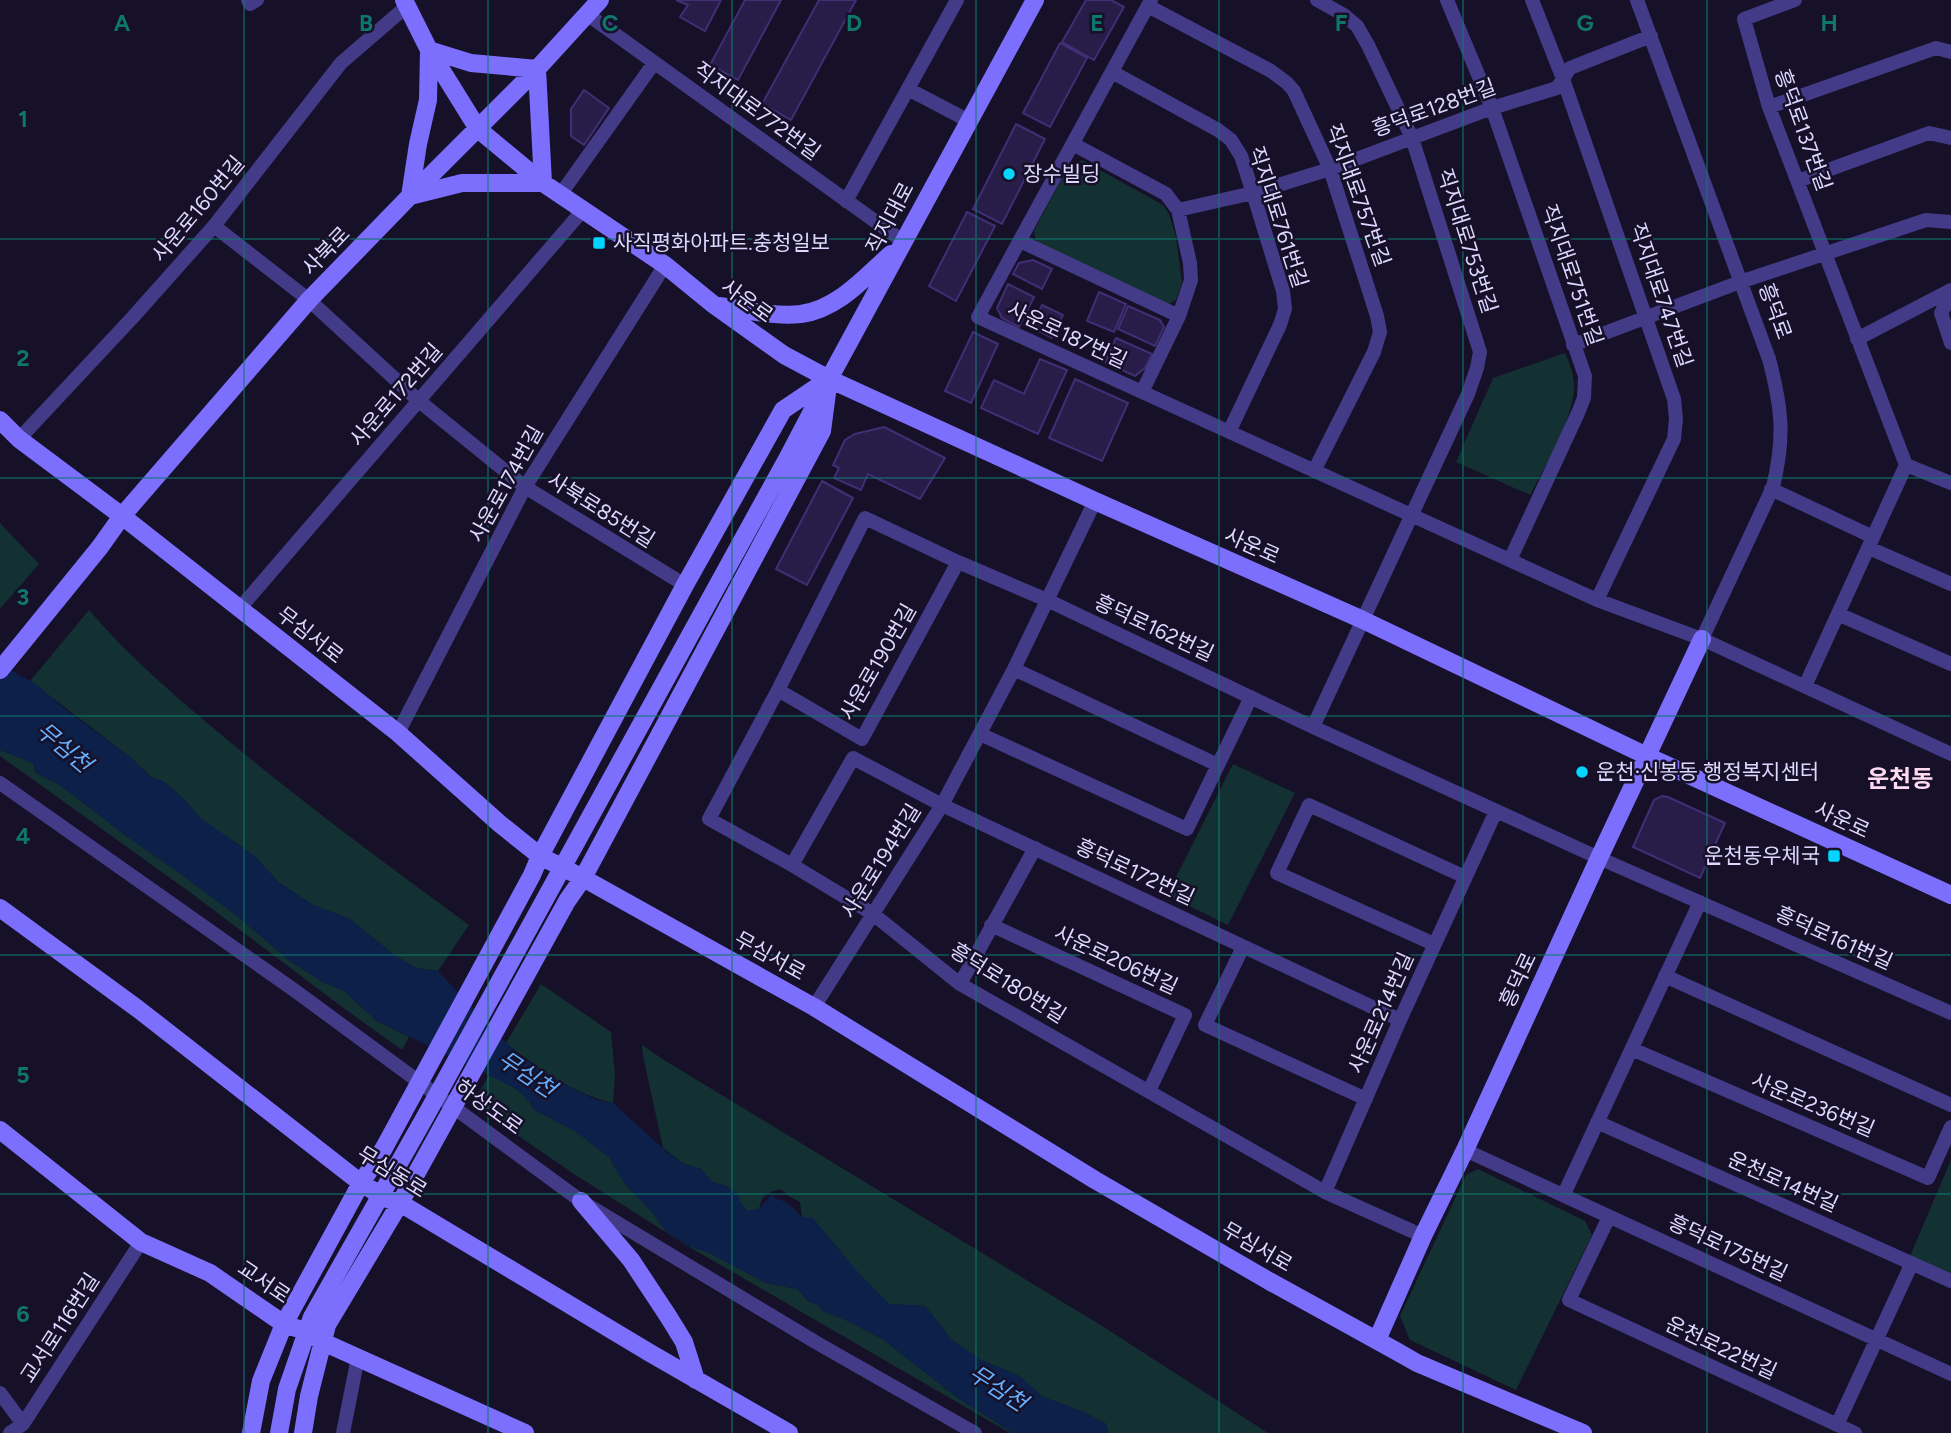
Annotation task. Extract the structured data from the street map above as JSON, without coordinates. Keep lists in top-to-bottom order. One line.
{"streets":{"street":["흥덕로128번길","직지대로772번길","흥덕로137번길","직지대로757번길","사운로160번길","직지대로761번길","직지대로","직지대로753번길","사북로","직지대로751번길","직지대로747번길","사운로","흥덕로","사운로187번길","사운로172번길","사운로174번길","사북로85번길","흥덕로162번길","무심서로","사운로190번길","사운로194번길","흥덕로172번길","흥덕로161번길","사운로206번길","흥덕로180번길","사운로214번길","사운로236번길","하상도로","무심동로","운천로14번길","흥덕로175번길","교서로","교서로116번길","운천로22번길"]},"crossings":[["흥덕로128번길","직지대로757번길"],["흥덕로128번길","직지대로761번길"],["흥덕로128번길","직지대로753번길"],["흥덕로128번길","직지대로751번길"],["흥덕로128번길","직지대로747번길"],["흥덕로128번길","흥덕로"],["직지대로772번길","직지대로"],["직지대로772번길","사북로"],["직지대로757번길","사운로187번길"],["사운로160번길","사운로"],["사운로160번길","사북로85번길"],["사운로160번길","무심서로"],["직지대로761번길","사운로187번길"],["직지대로","사운로"],["직지대로753번길","사운로"],["사북로","사운로"],["사북로","사북로85번길"],["사북로","무심서로"],["사운로","흥덕로"],["사운로","사운로172번길"],["사운로","사운로174번길"],["사운로","사운로194번길"],["흥덕로","흥덕로162번길"],["흥덕로","무심서로"],["흥덕로","흥덕로161번길"],["흥덕로","흥덕로180번길"],["흥덕로","흥덕로175번길"],["사운로172번길","사북로85번길"],["사운로172번길","무심서로"],["사운로174번길","사북로85번길"],["사운로174번길","무심서로"],["흥덕로162번길","사운로190번길"],["흥덕로162번길","사운로194번길"],["흥덕로162번길","흥덕로161번길"],["흥덕로162번길","흥덕로180번길"],["흥덕로162번길","사운로214번길"],["무심서로","사운로194번길"],["사운로190번길","흥덕로180번길"],["사운로194번길","흥덕로172번길"],["사운로194번길","흥덕로180번길"],["흥덕로172번길","흥덕로180번길"],["흥덕로172번길","사운로214번길"],["사운로206번길","흥덕로180번길"],["흥덕로180번길","사운로214번길"],["흥덕로175번길","운천로22번길"],["교서로","교서로116번길"]],"districts":["운천동"],"water":["무심천"],"places":{"other":["장수빌딩","운천·신봉동 행정복지센터"],"transit":["사직평화아파트.충청일보","운천동우체국"]},"grid":{"columns":["A","B","C","D","E","F","G","H"],"rows":["1","2","3","4","5","6"]}}
